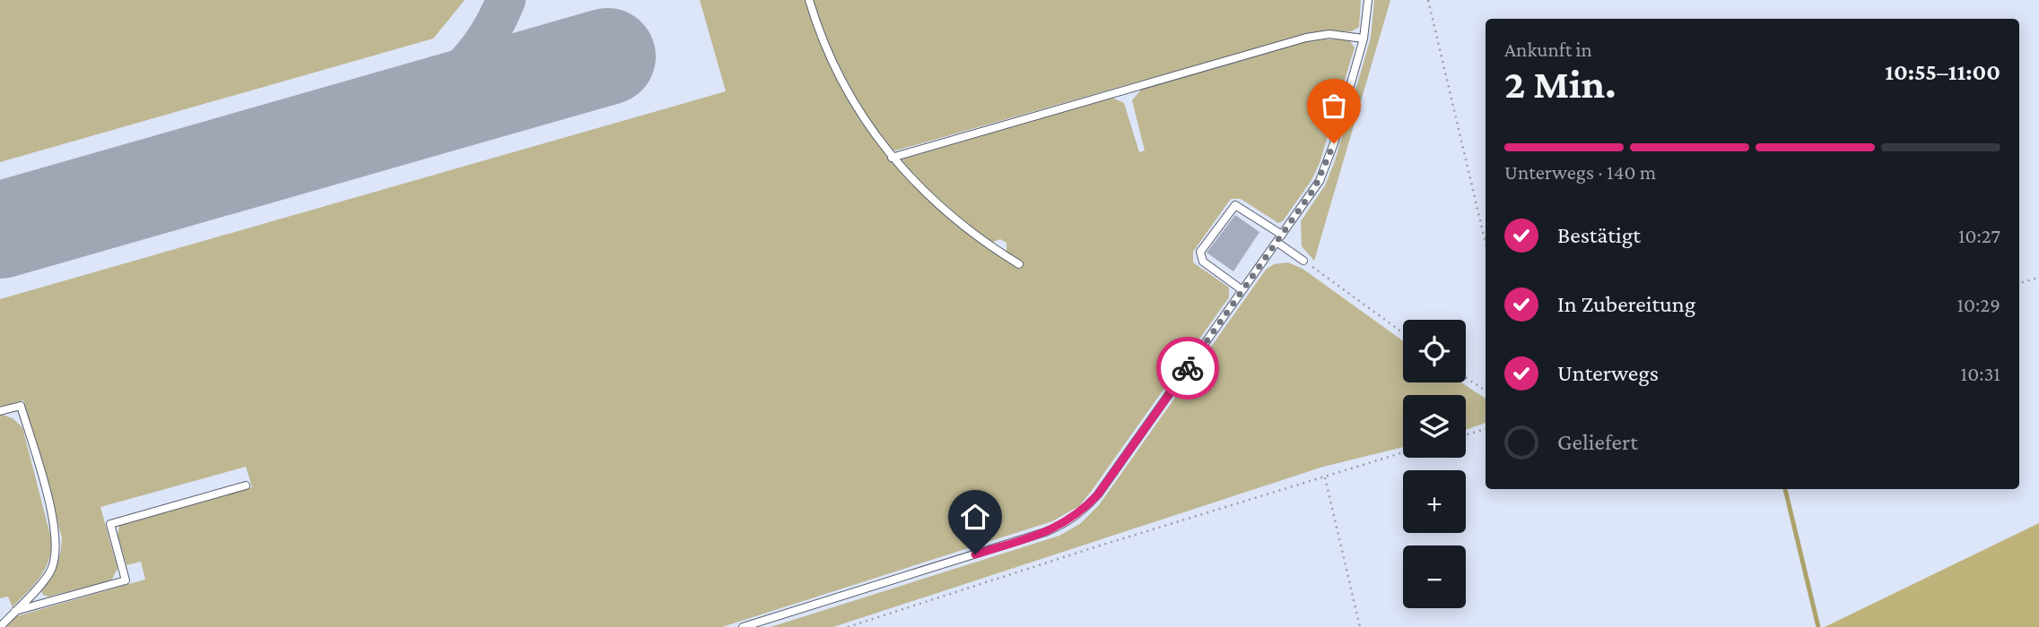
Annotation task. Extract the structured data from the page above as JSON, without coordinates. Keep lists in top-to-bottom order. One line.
{"page":{"heading":["2 Min.","Ankunft in","10:55–11:00"],"bar":"Unterwegs · 140 m","list":[["Bestätigt","10:27"],["In Zubereitung","10:29"],["Unterwegs","10:31"],"Geliefert"],"map_buttons":["+","−"]}}
